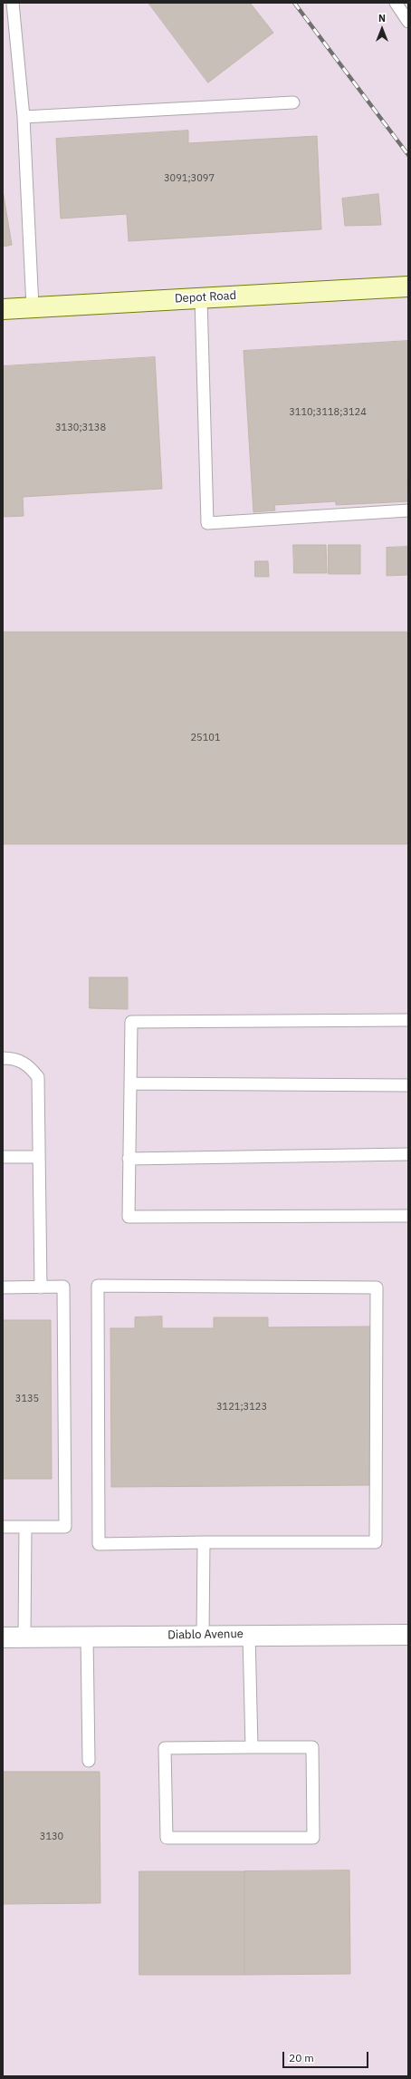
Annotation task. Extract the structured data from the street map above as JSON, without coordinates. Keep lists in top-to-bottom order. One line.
{"streets":{"main road":["Depot Road"],"street":["Diablo Avenue"]},"house_numbers":["3091;3097","3110;3118;3124","3130;3138","25101","3135","3121;3123","3130"],"scale_bar":"20 m","north":"top"}
